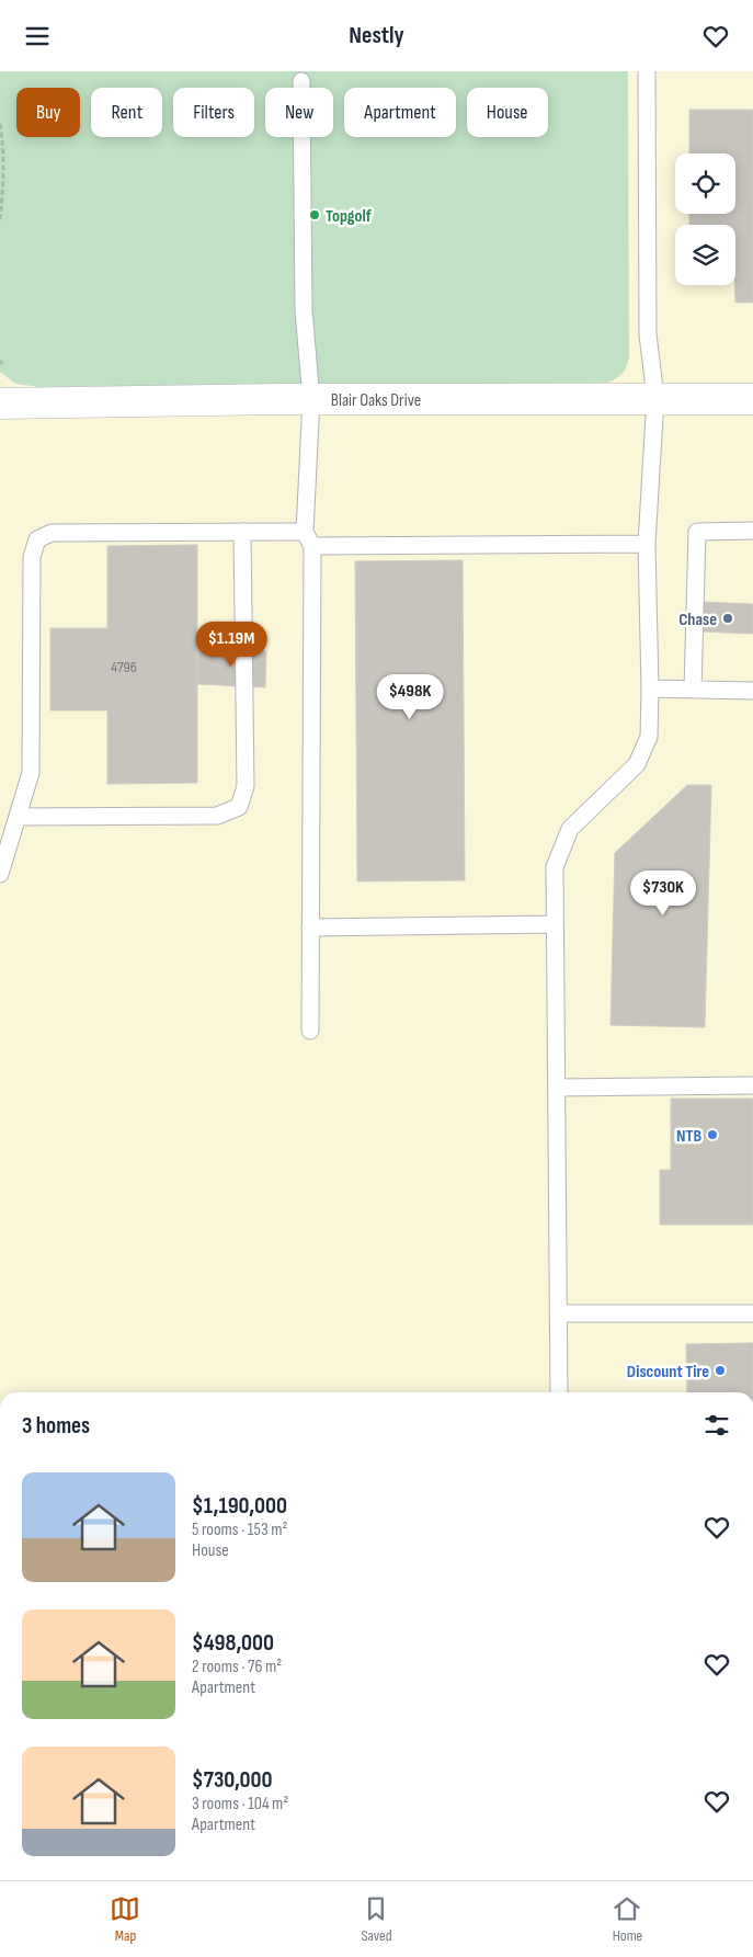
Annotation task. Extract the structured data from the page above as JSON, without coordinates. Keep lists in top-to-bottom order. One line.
{"streets":{"street":["Blair Oaks Drive"]},"places":["Topgolf","Chase","NTB","Discount Tire"],"house_numbers":["4796"],"page":{"header":"Nestly","chip":["Buy","Rent","Filters","New","Apartment","House"],"price":["$1.19M","$498K","$730K"],"heading":"3 homes","list":[{"name":"$1,190,000","note":"5 rooms · 153 m² · House"},{"name":"$498,000","note":"2 rooms · 76 m² · Apartment"},{"name":"$730,000","note":"3 rooms · 104 m² · Apartment"}],"tabs":["Map","Saved","Home"]}}
